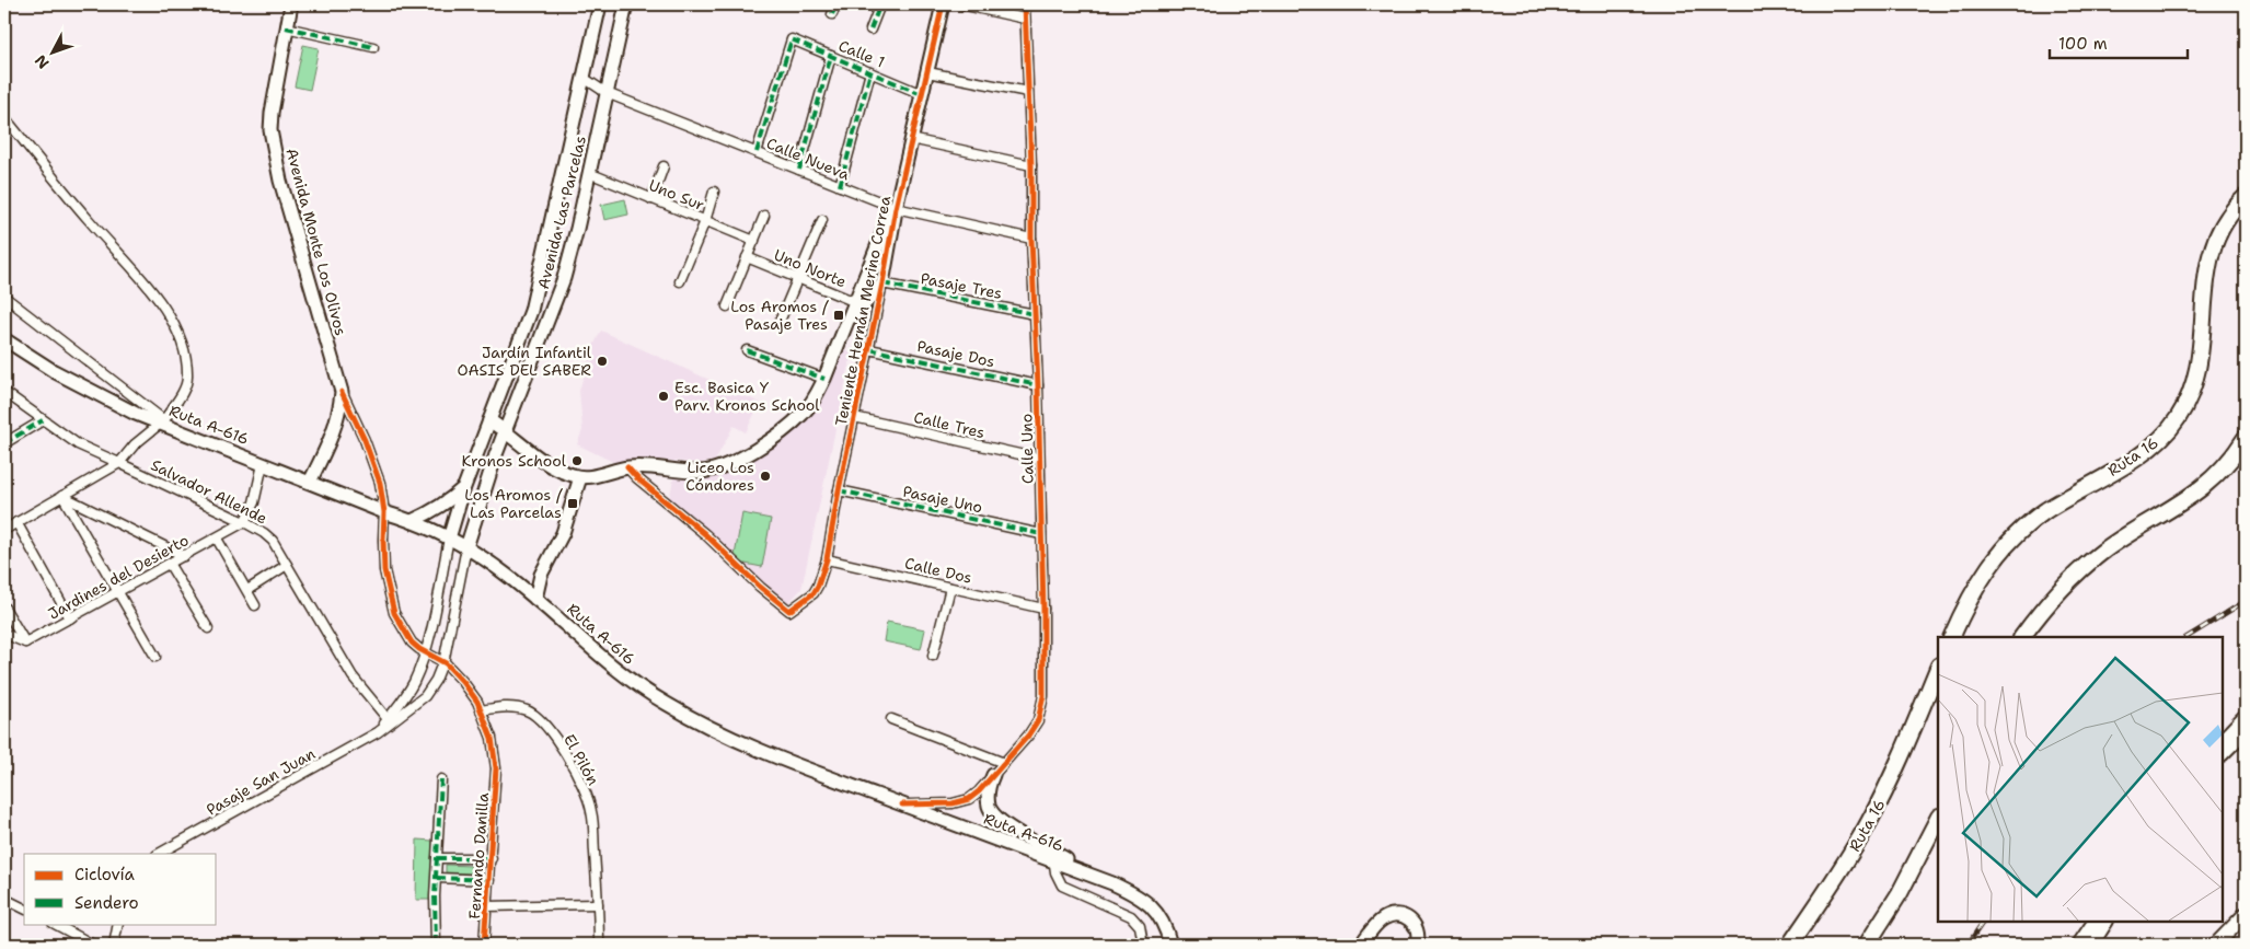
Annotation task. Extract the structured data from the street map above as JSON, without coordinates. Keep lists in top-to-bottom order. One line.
{"streets":{"highway":["Ruta 16"],"main road":["Avenida Las Parcelas","Avenida Monte Los Olivos","Teniente Hernán Merino Correa","Ruta A-616"],"street":["Calle 1","Calle Nueva","Uno Sur","Uno Norte","Pasaje Tres","Pasaje Dos","Calle Tres","Calle Uno","Salvador Allende","Pasaje Uno","Calle Dos","Jardines del Desierto","El Pilón","Pasaje San Juan","Fernando Danilla"]},"crossings":[["Calle 1","Calle Nueva"],["Calle 1","Teniente Hernán Merino Correa"],["Calle Nueva","Avenida Las Parcelas"],["Calle Nueva","Teniente Hernán Merino Correa"],["Calle Nueva","Calle Uno"],["Uno Sur","Avenida Las Parcelas"],["Avenida Las Parcelas","Ruta A-616"],["Avenida Las Parcelas","Pasaje San Juan"],["Avenida Monte Los Olivos","Ruta A-616"],["Uno Norte","Teniente Hernán Merino Correa"],["Pasaje Tres","Teniente Hernán Merino Correa"],["Pasaje Tres","Calle Uno"],["Teniente Hernán Merino Correa","Pasaje Dos"],["Teniente Hernán Merino Correa","Calle Tres"],["Teniente Hernán Merino Correa","Pasaje Uno"],["Teniente Hernán Merino Correa","Calle Dos"],["Pasaje Dos","Calle Uno"],["Ruta A-616","Calle Uno"],["Ruta A-616","Pasaje San Juan"],["Calle Tres","Calle Uno"],["Calle Uno","Pasaje Uno"],["Calle Uno","Calle Dos"],["Salvador Allende","Jardines del Desierto"],["Salvador Allende","Pasaje San Juan"],["El Pilón","Fernando Danilla"]],"places":{"transit":["Los Aromos / Pasaje Tres","Los Aromos / Las Parcelas"],"other":["Jardín Infantil OASIS DEL SABER","Esc. Basica Y Parv. Kronos School","Kronos School","Liceo Los Cóndores"]},"legend":["Ciclovía","Sendero"],"scale_bar":"100 m","north":"bottom left"}
